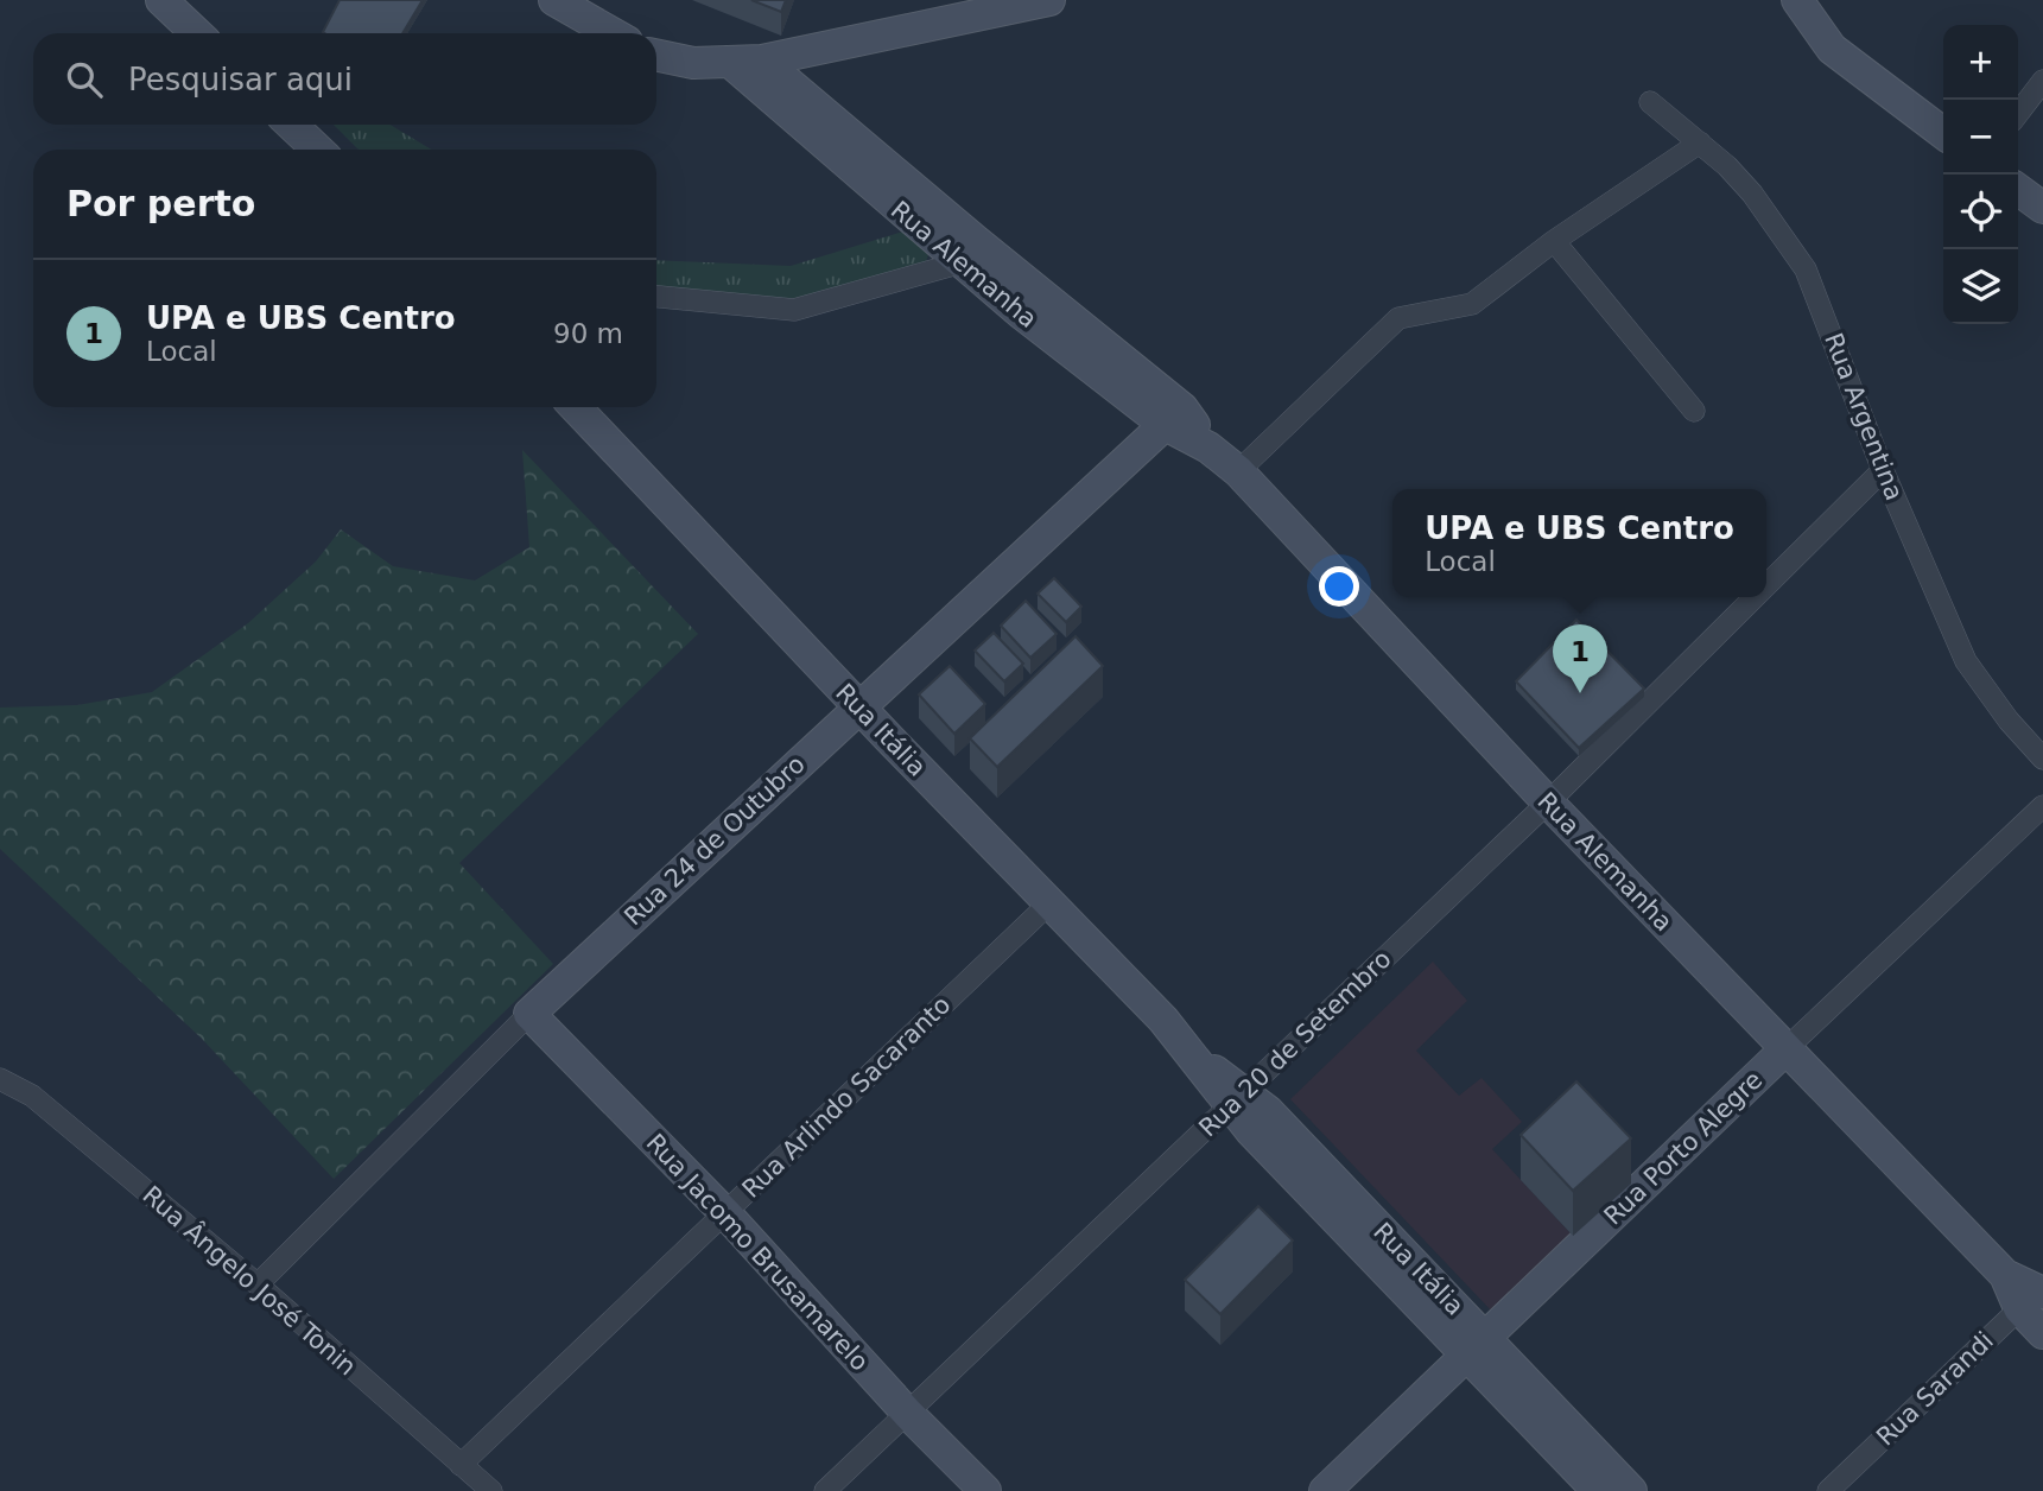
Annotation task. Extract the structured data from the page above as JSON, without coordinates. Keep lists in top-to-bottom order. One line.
{"streets":{"main road":["Rua Alemanha","Rua Itália","Rua 24 de Outubro","Rua Porto Alegre","Rua Jacomo Brusamarelo"],"street":["Rua Argentina","Rua 20 de Setembro","Rua Arlindo Sacaranto","Rua Ângelo José Tonin","Rua Sarandi"]},"crossings":[["Rua Alemanha","Rua 24 de Outubro"],["Rua Alemanha","Rua 20 de Setembro"],["Rua Alemanha","Rua Porto Alegre"],["Rua Alemanha","Rua Sarandi"],["Rua Argentina","Rua 20 de Setembro"],["Rua Itália","Rua 24 de Outubro"],["Rua Itália","Rua 20 de Setembro"],["Rua Itália","Rua Arlindo Sacaranto"],["Rua Itália","Rua Porto Alegre"],["Rua 24 de Outubro","Rua Jacomo Brusamarelo"],["Rua 24 de Outubro","Rua Ângelo José Tonin"],["Rua 20 de Setembro","Rua Jacomo Brusamarelo"],["Rua Arlindo Sacaranto","Rua Jacomo Brusamarelo"],["Rua Arlindo Sacaranto","Rua Ângelo José Tonin"]],"page":{"map_buttons":["+","−"],"search":"Pesquisar aqui","heading":"Por perto","list":[{"mark":"1","name":"UPA e UBS Centro","note":"Local","value":"90 m"}],"popup":["UPA e UBS Centro","Local"],"pins":"1"}}
